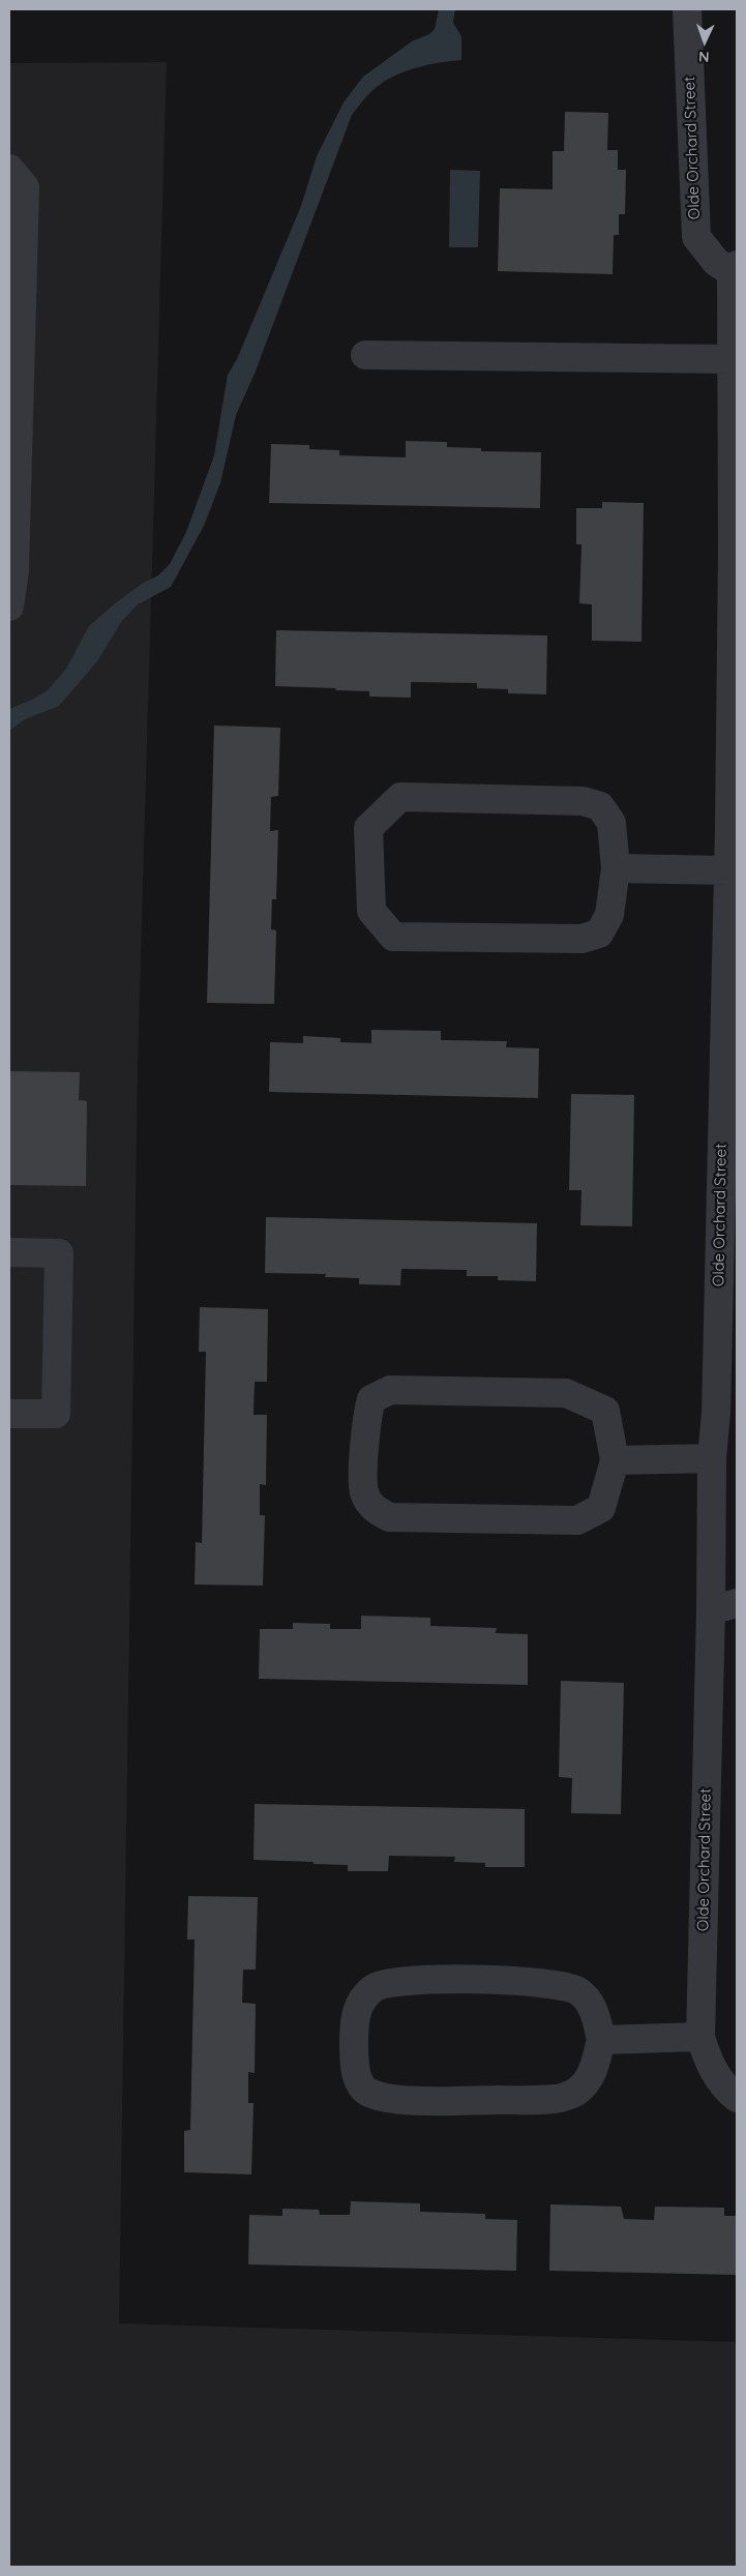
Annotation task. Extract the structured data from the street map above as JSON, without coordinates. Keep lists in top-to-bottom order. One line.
{"streets":{"street":["Olde Orchard Street"]},"north":"bottom"}
